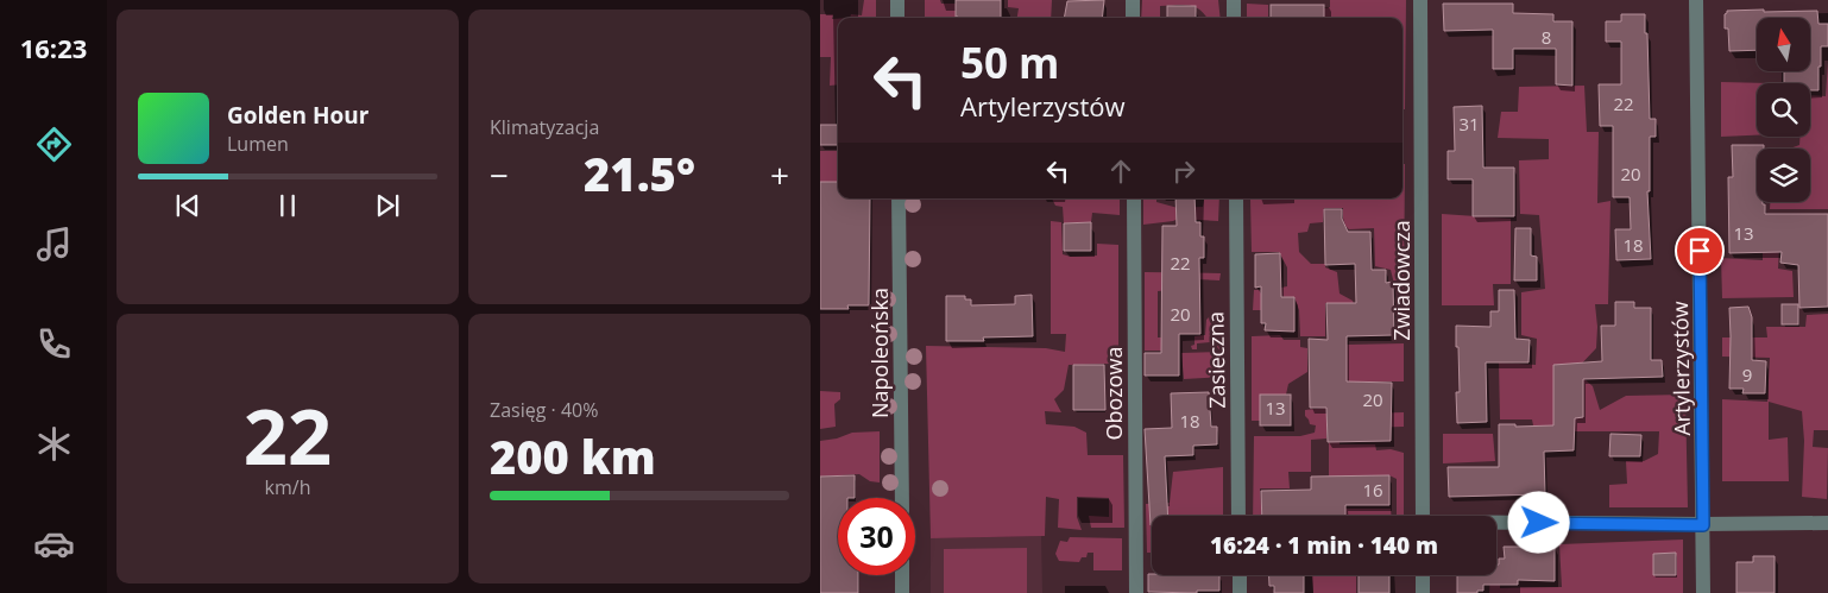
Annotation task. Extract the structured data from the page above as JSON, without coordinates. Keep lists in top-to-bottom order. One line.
{"streets":{"street":["Zwiadowcza","Napoleońska","Zasieczna","Artylerzystów","Obozowa"]},"house_numbers":["8","22","31","20","13","18","22","20","9","20","13","18","16"],"north":"top","page":{"tabs":"16:23","tile":["Klimatyzacja",["22","km/h"],["Zasięg · 40%","200 km"]],"turn":["50 m","Artylerzystów"],"song":["Golden Hour","Lumen"],"heat":["−","21.5°","+"],"limit":"30","trip":"16:24 · 1 min · 140 m"}}
